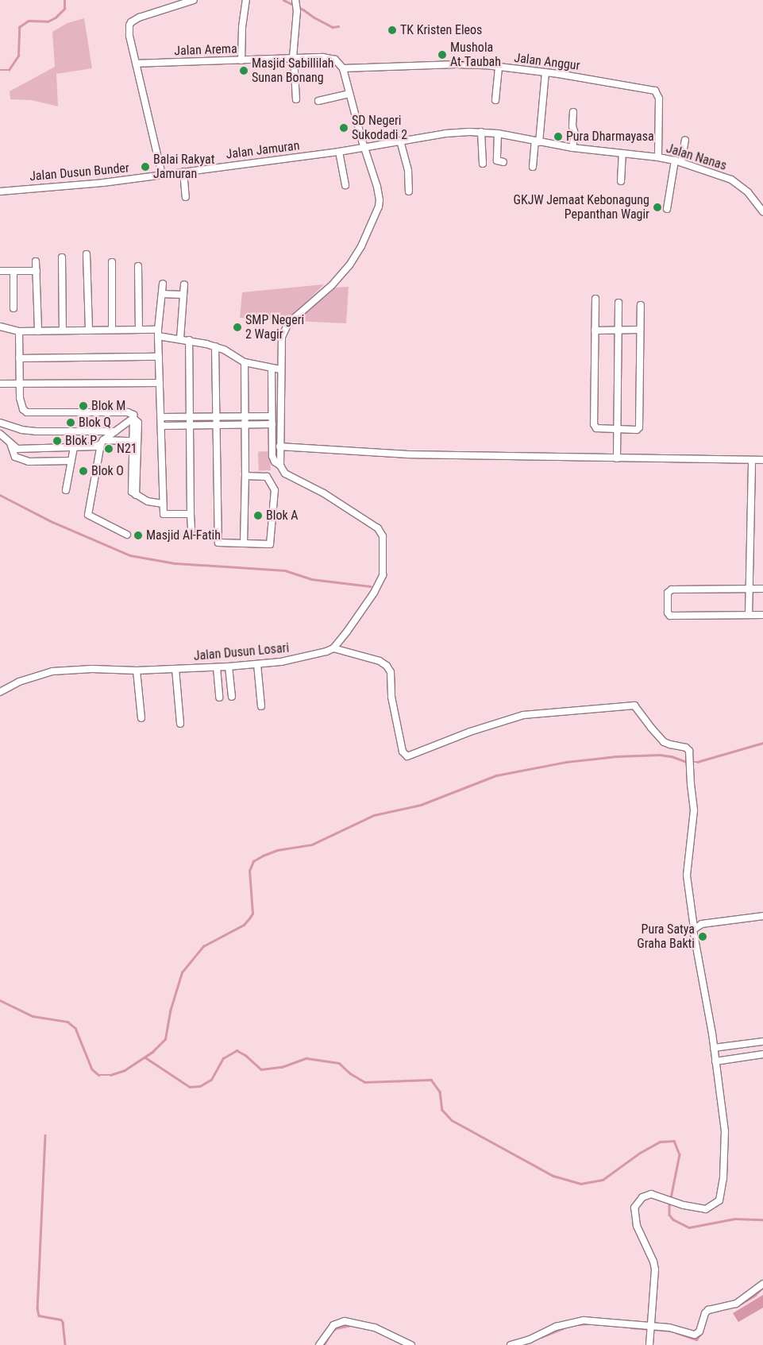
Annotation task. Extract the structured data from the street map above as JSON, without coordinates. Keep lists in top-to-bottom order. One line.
{"streets":{"street":["Jalan Arema","Jalan Anggur","Jalan Jamuran","Jalan Nanas","Jalan Dusun Bunder","Jalan Dusun Losari"]},"crossings":[["Jalan Arema","Jalan Anggur"],["Jalan Anggur","Jalan Nanas"],["Jalan Jamuran","Jalan Nanas"],["Jalan Jamuran","Jalan Dusun Bunder"]],"places":["TK Kristen Eleos","Mushola At-Taubah","Masjid Sabillilah Sunan Bonang","SD Negeri Sukodadi 2","Pura Dharmayasa","Balai Rakyat Jamuran","GKJW Jemaat Kebonagung Pepanthan Wagir","SMP Negeri 2 Wagir","Blok M","Blok Q","Blok P","N21","Blok O","Blok A","Masjid Al-Fatih","Pura Satya Graha Bakti"]}
